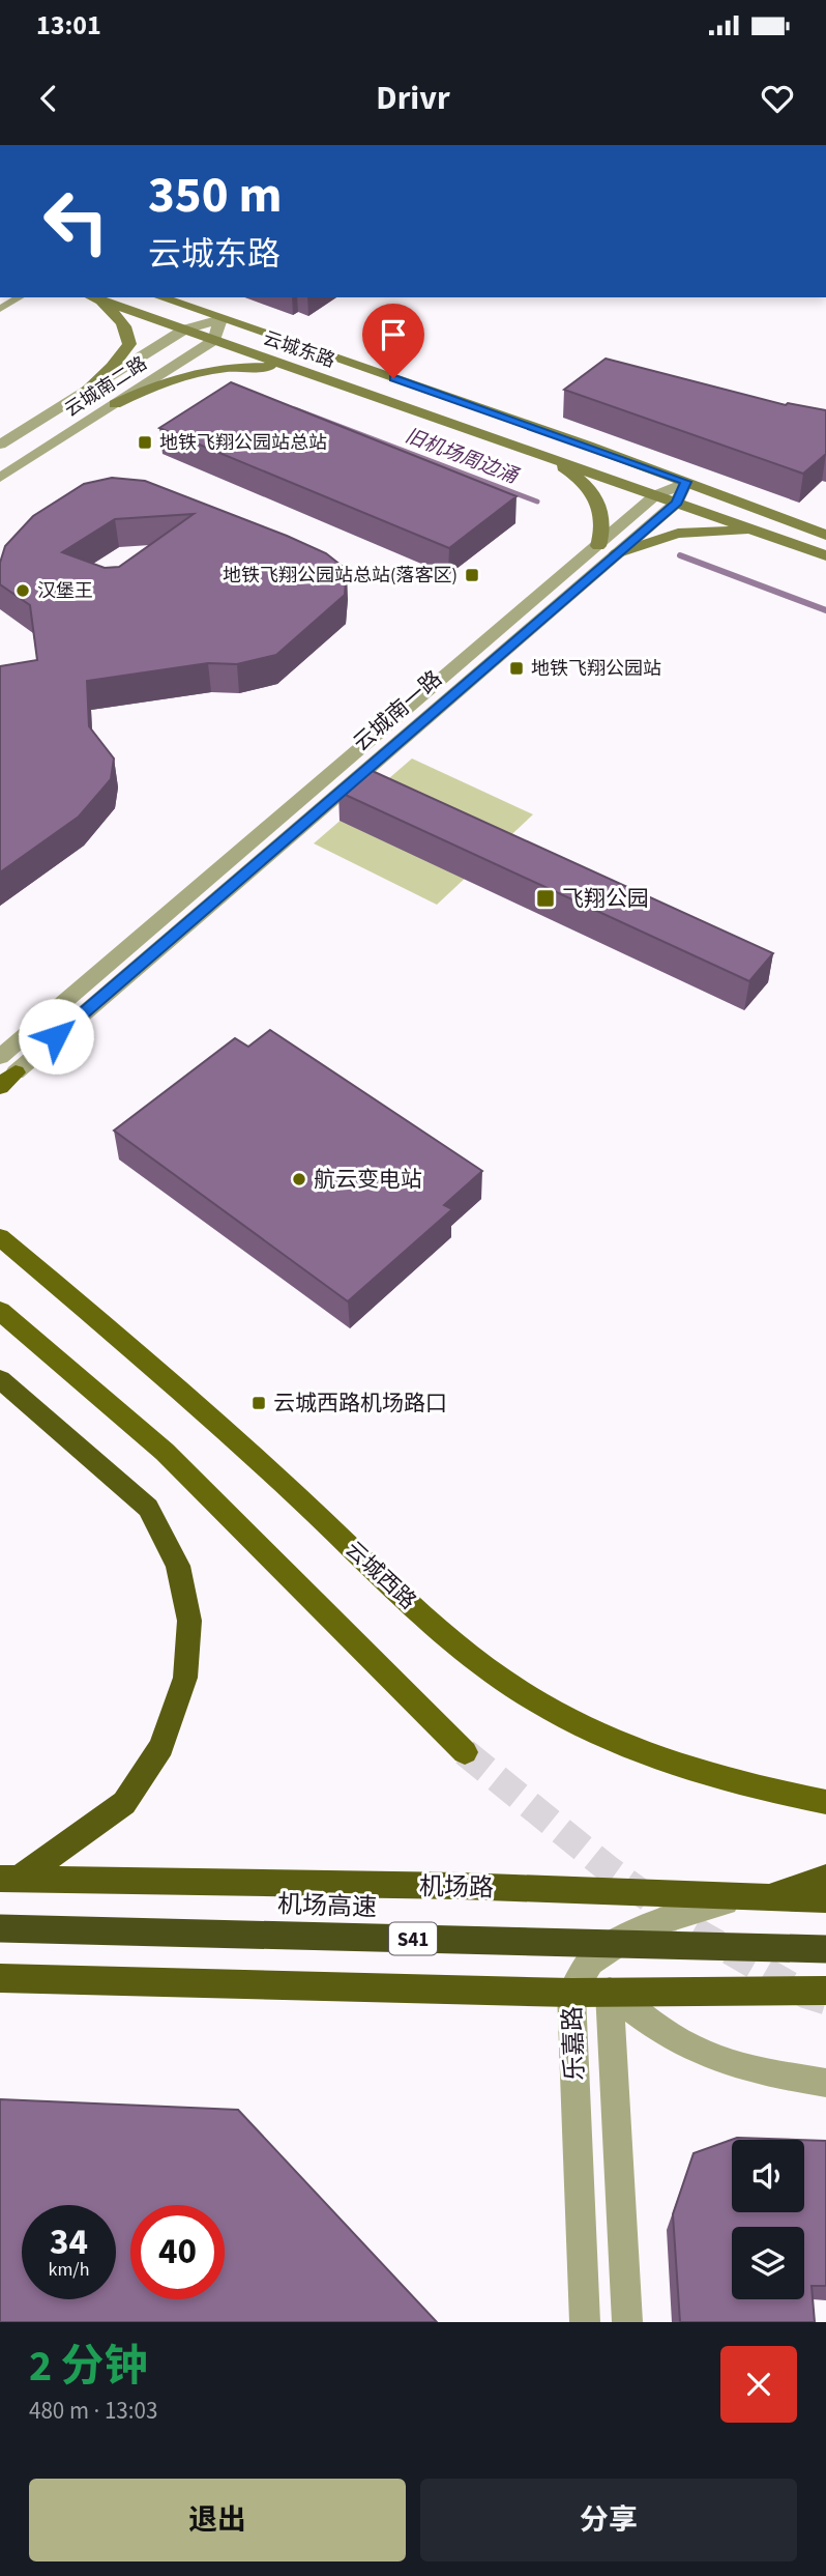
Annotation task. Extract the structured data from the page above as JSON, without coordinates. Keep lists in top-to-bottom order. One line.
{"streets":{"highway":["机场路","机场高速","S41"],"main road":["云城东路","云城西路"],"street":["云城南二路","云城南一路","乐嘉路"]},"crossings":[["云城东路","云城南二路"],["云城东路","云城南一路"],["机场路","乐嘉路"]],"water":["旧机场周边涌"],"places":{"transit":["地铁飞翔公园站总站","地铁飞翔公园站总站(落客区)","地铁飞翔公园站","飞翔公园","云城西路机场路口"],"other":["汉堡王","航云变电站"]},"page":{"status":"13:01","header":"Drivr","turn":["350 m","云城东路"],"speed":"34 km/h","limit":"40","heading":["2 分钟","480 m · 13:03"],"buttons":["退出","分享"]}}
